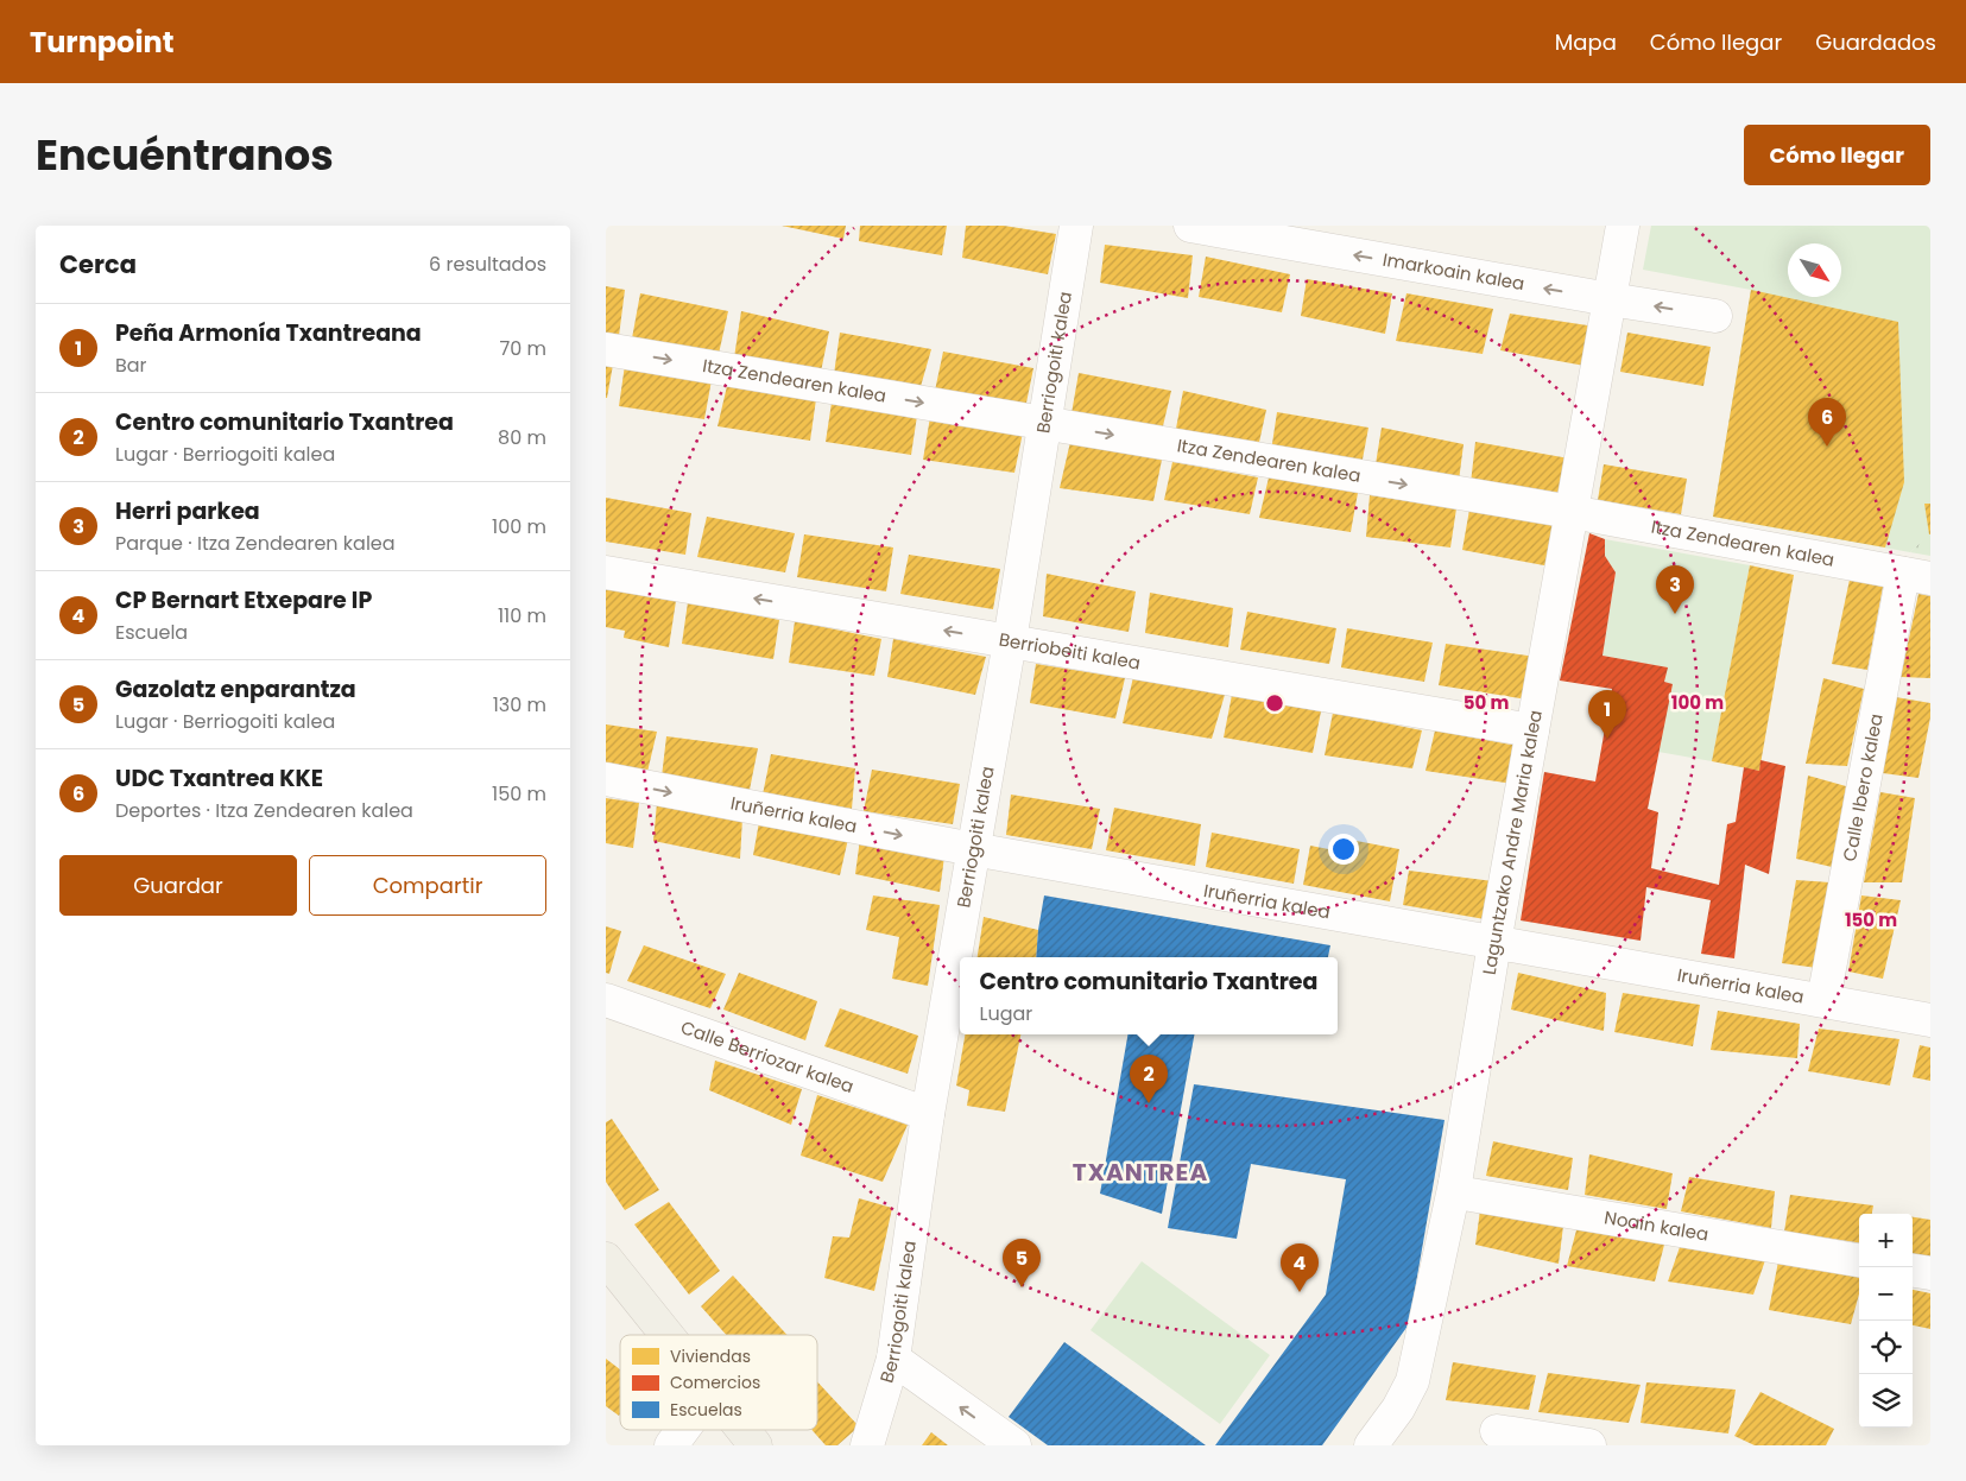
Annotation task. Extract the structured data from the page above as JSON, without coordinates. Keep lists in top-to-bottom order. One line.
{"streets":{"street":["Imarkoain kalea","Berriogoiti kalea","Itza Zendearen kalea","Berriobeiti kalea","Calle Ibero kalea","Iruñerria kalea","Laguntzako Andre Maria kalea","Calle Berriozar kalea","Noain kalea"]},"crossings":[["Imarkoain kalea","Laguntzako Andre Maria kalea"],["Berriogoiti kalea","Itza Zendearen kalea"],["Berriogoiti kalea","Berriobeiti kalea"],["Berriogoiti kalea","Iruñerria kalea"],["Berriogoiti kalea","Calle Berriozar kalea"],["Itza Zendearen kalea","Calle Ibero kalea"],["Itza Zendearen kalea","Laguntzako Andre Maria kalea"],["Berriobeiti kalea","Laguntzako Andre Maria kalea"],["Calle Ibero kalea","Iruñerria kalea"],["Iruñerria kalea","Laguntzako Andre Maria kalea"],["Laguntzako Andre Maria kalea","Noain kalea"]],"one_way":["Imarkoain kalea","Itza Zendearen kalea","Berriobeiti kalea"],"districts":["TXANTREA"],"legend":["Viviendas","Comercios","Escuelas"],"north":"bottom right","page":{"header":"Turnpoint","nav":["Mapa","Cómo llegar","Guardados"],"title":"Encuéntranos","buttons":["Cómo llegar",["Guardar","Compartir"]],"heading":["Cerca","6 resultados"],"list":[{"mark":"1","name":"Peña Armonía Txantreana","note":"Bar","value":"70 m"},{"mark":"2","name":"Centro comunitario Txantrea","note":"Lugar · Berriogoiti kalea","value":"80 m"},{"mark":"3","name":"Herri parkea","note":"Parque · Itza Zendearen kalea","value":"100 m"},{"mark":"4","name":"CP Bernart Etxepare IP","note":"Escuela","value":"110 m"},{"mark":"5","name":"Gazolatz enparantza","note":"Lugar · Berriogoiti kalea","value":"130 m"},{"mark":"6","name":"UDC Txantrea KKE","note":"Deportes · Itza Zendearen kalea","value":"150 m"}],"pins":["6","3","1","2","5","4"],"popup":["Centro comunitario Txantrea","Lugar"],"map_buttons":["+","−"]},"rings":["50 m","100 m","150 m"]}
